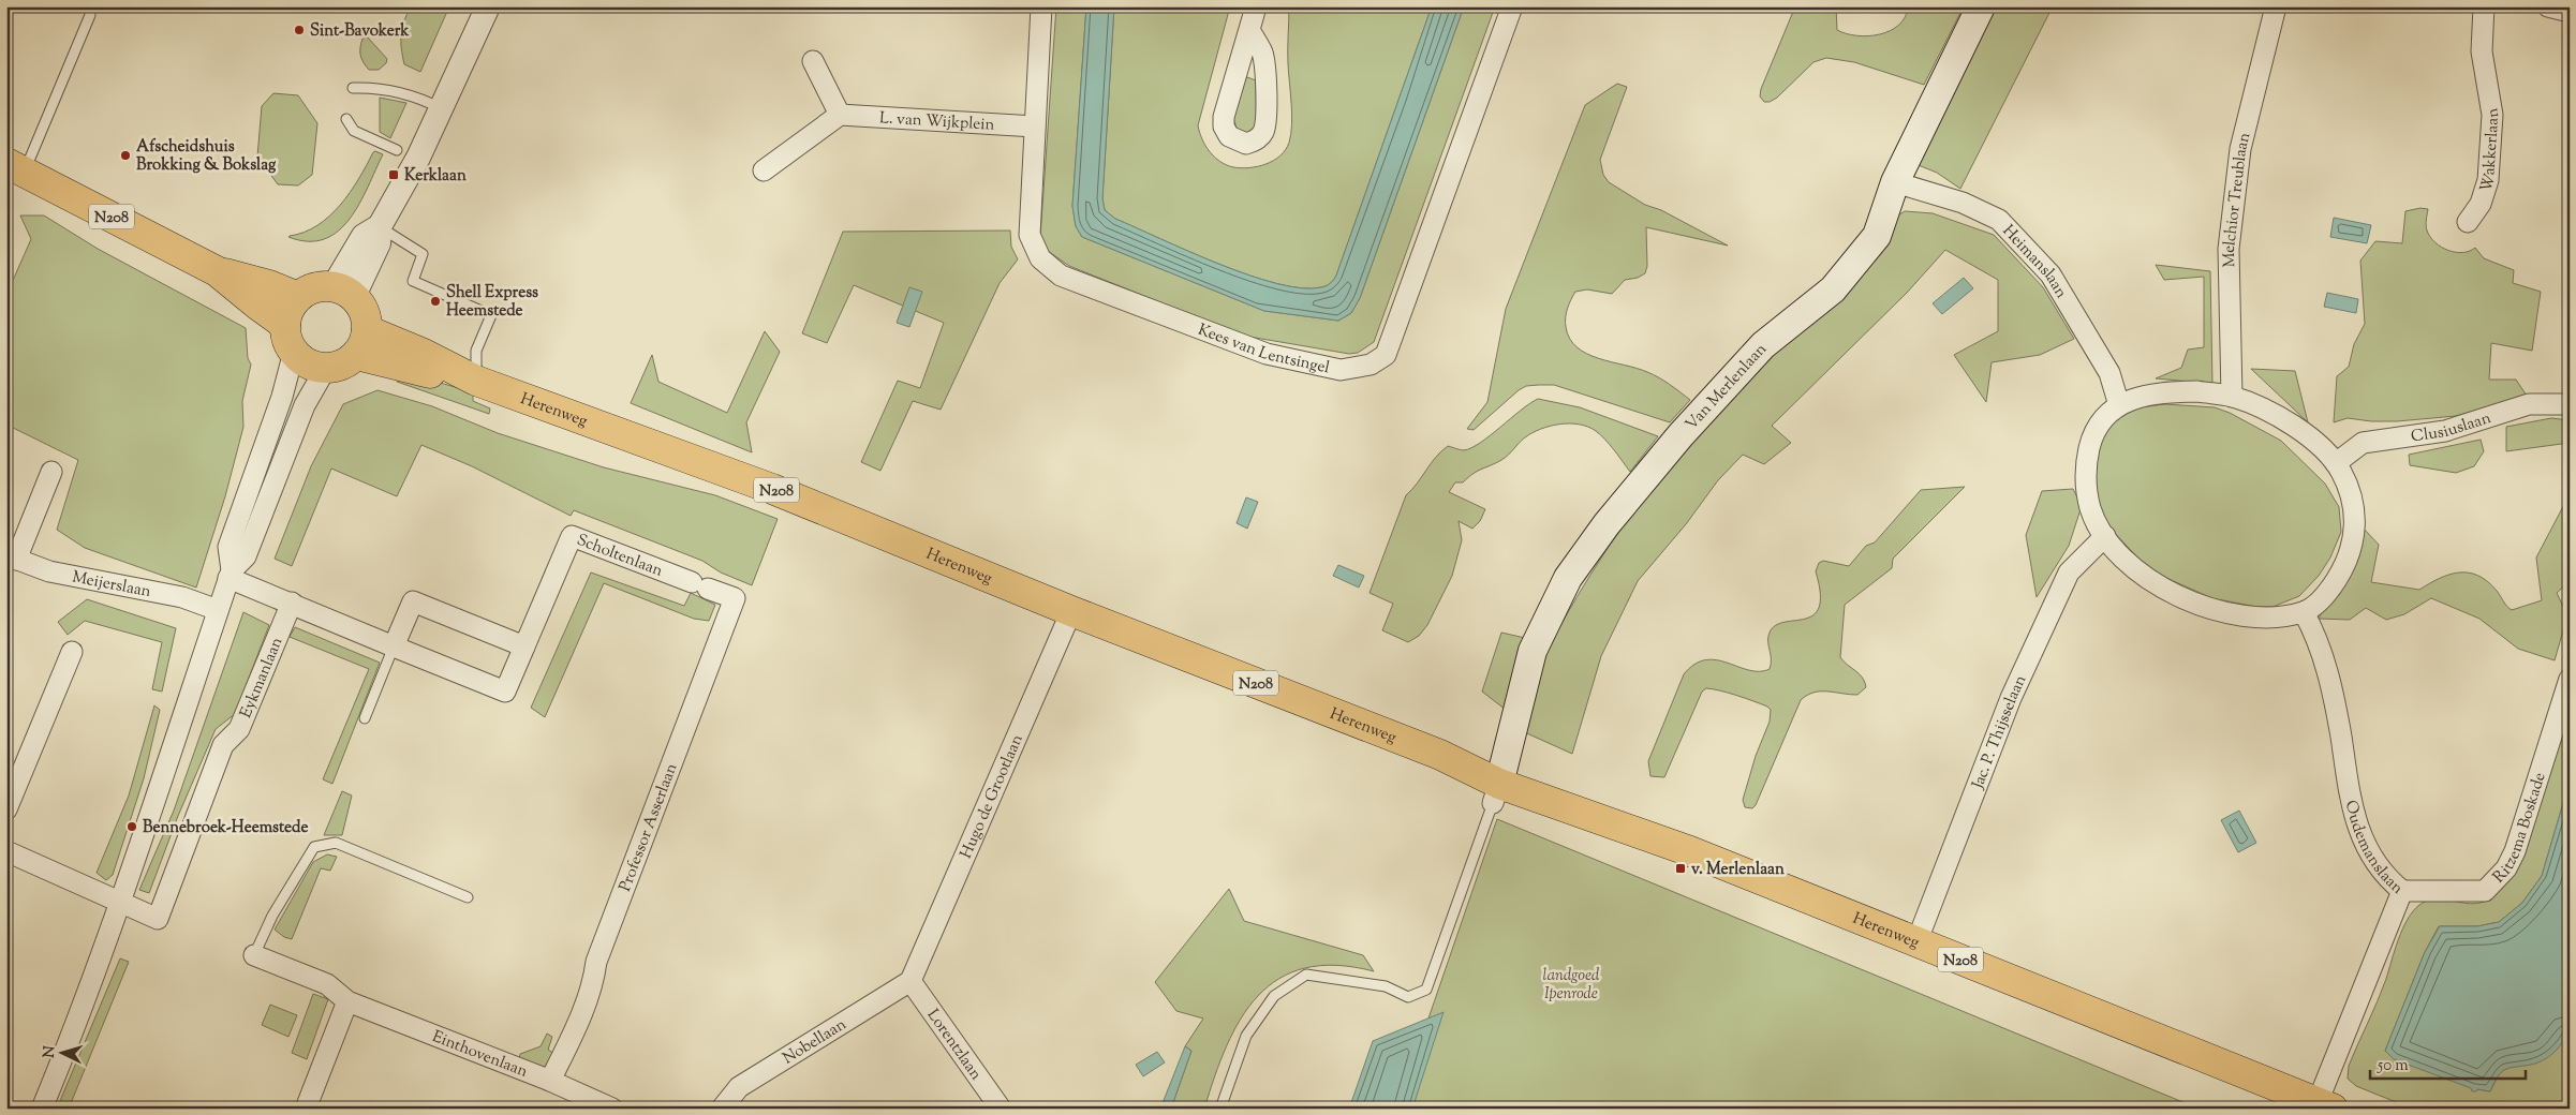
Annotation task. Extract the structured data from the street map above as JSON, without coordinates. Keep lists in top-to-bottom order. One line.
{"streets":{"main road":["N208","Van Merlenlaan","Herenweg"],"street":["L. van Wijkplein","Wakkerlaan","Melchior Treublaan","Heimanslaan","Kees van Lentsingel","Clusiuslaan","Scholtenlaan","Meijerslaan","Eykmanlaan","Jac. P. Thijsselaan","Hugo de Grootlaan","Ritzema Boskade","Professor Asserlaan","Oudemanslaan","Nobellaan","Lorentzlaan","Einthovenlaan"]},"crossings":[["L. van Wijkplein","Kees van Lentsingel"],["N208","Herenweg"],["Heimanslaan","Van Merlenlaan"],["Van Merlenlaan","Herenweg"],["Herenweg","Jac. P. Thijsselaan"],["Herenweg","Hugo de Grootlaan"],["Herenweg","Oudemanslaan"],["Scholtenlaan","Eykmanlaan"],["Scholtenlaan","Professor Asserlaan"],["Hugo de Grootlaan","Nobellaan"],["Hugo de Grootlaan","Lorentzlaan"],["Ritzema Boskade","Oudemanslaan"],["Professor Asserlaan","Einthovenlaan"],["Nobellaan","Lorentzlaan"]],"parks":["landgoed Ipenrode"],"places":{"other":["Sint-Bavokerk","Afscheidshuis Brokking & Bokslag","Shell Express Heemstede","Bennebroek-Heemstede"],"transit":["Kerklaan","v. Merlenlaan"]},"scale_bar":"50 m","north":"left"}
